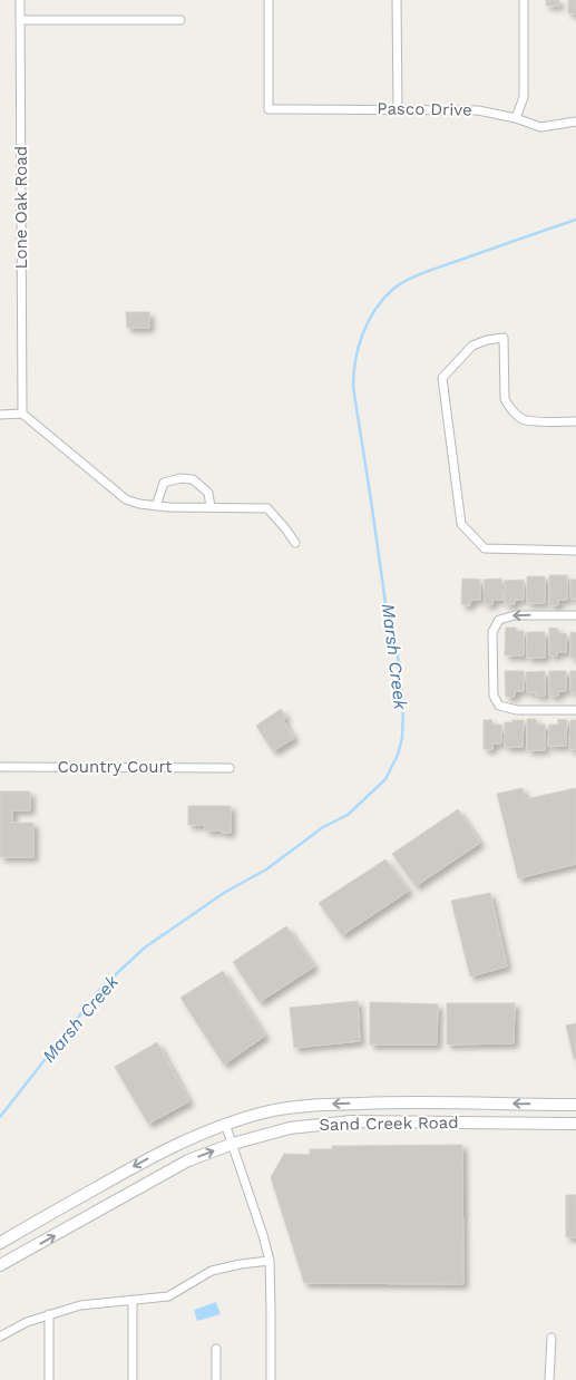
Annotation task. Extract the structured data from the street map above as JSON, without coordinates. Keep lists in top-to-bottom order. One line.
{"streets":{"main road":["Sand Creek Road"],"street":["Pasco Drive","Lone Oak Road","Country Court"]},"water":["Marsh Creek"]}
